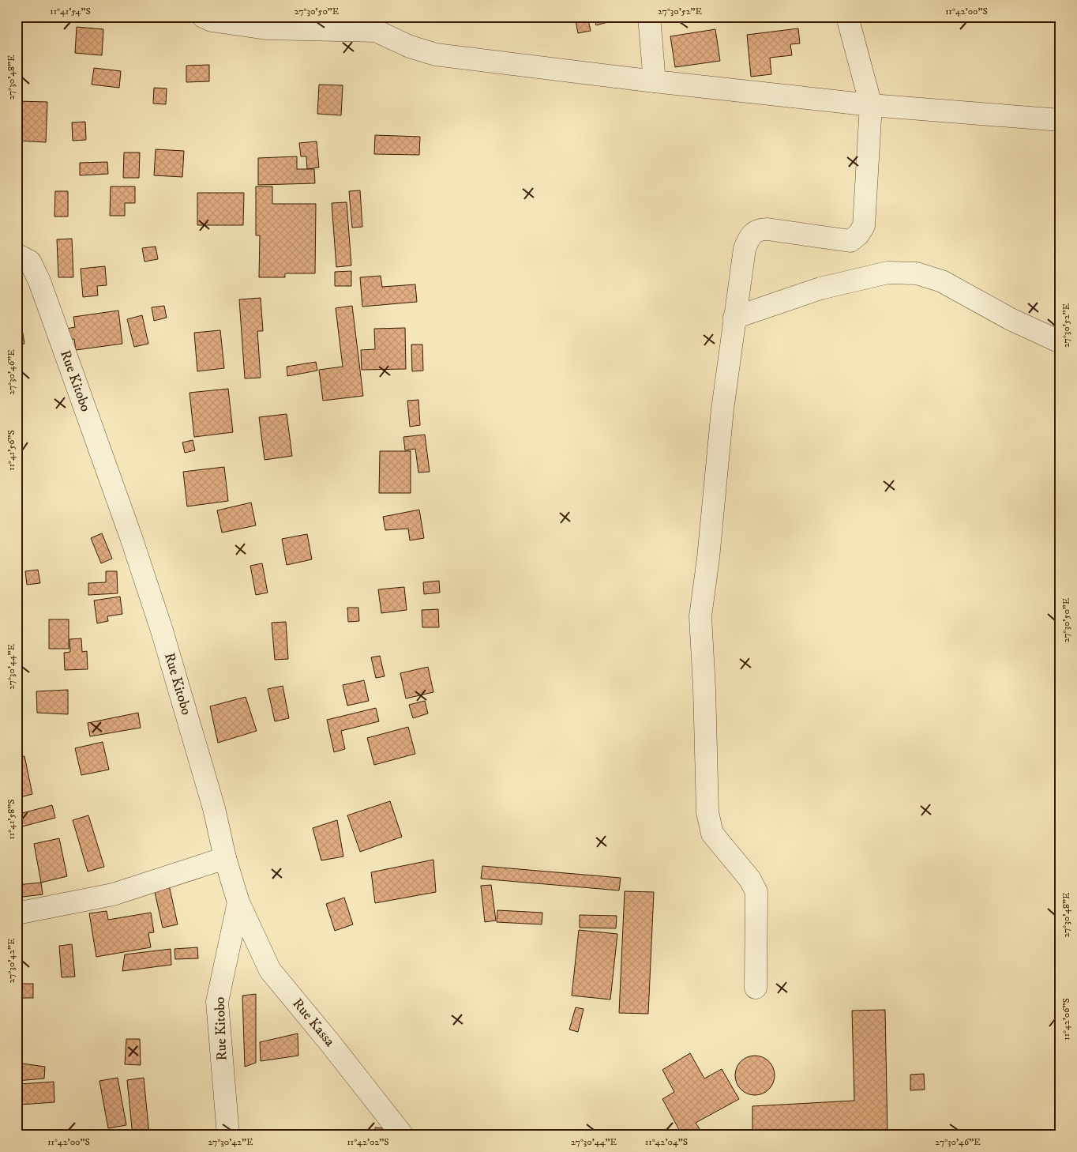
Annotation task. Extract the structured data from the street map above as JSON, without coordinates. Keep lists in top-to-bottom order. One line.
{"streets":{"street":["Rue Kitobo","Rue Kassa"]},"crossings":[["Rue Kitobo","Rue Kassa"]],"coordinates":["11°41'54\"S","27°30'50\"E","27°30'52\"E","11°42'00\"S","27°30'48\"E","27°30'46\"E","11°41'56\"S","27°30'44\"E","11°41'58\"S","27°30'42\"E","11°42'06\"S","11°42'02\"S","11°42'04\"S"]}
